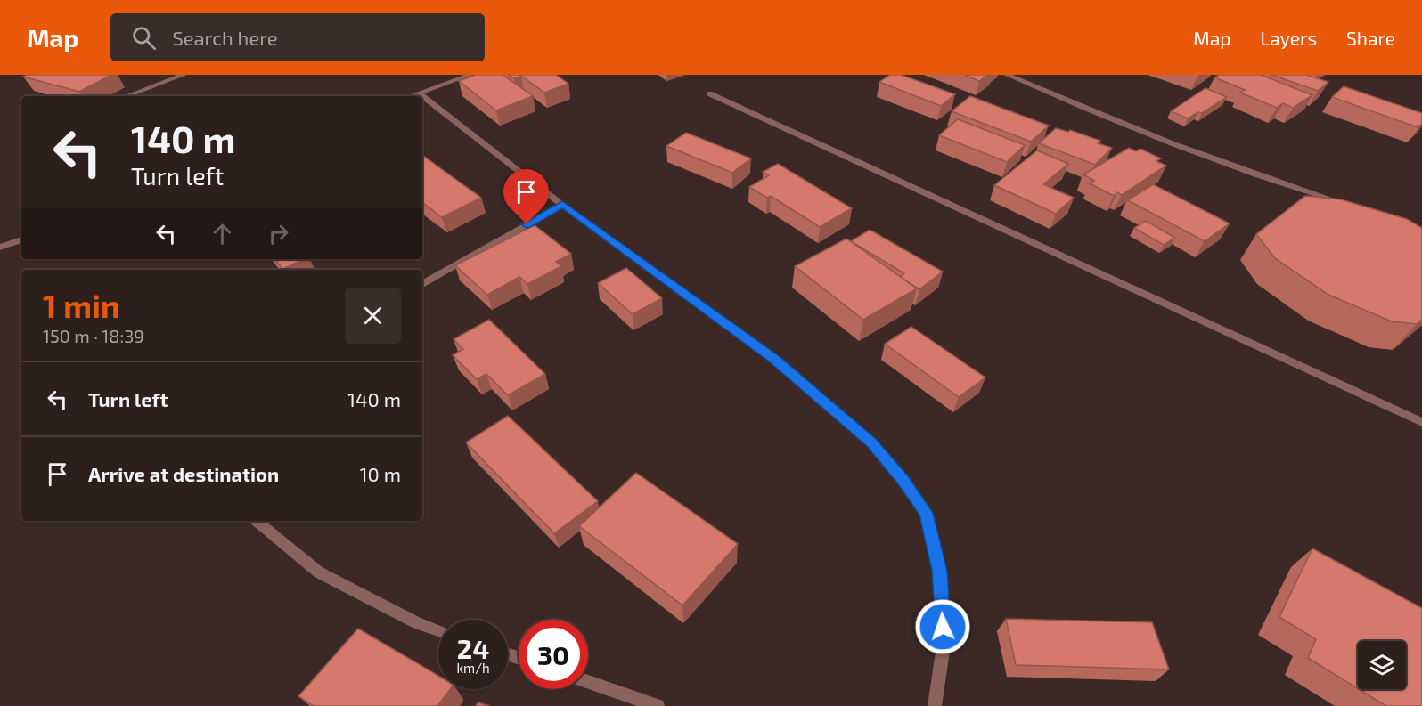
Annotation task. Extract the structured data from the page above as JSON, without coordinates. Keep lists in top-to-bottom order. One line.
{"page":{"header":"Map","search":"Search here","nav":["Map","Layers","Share"],"turn":["140 m","Turn left"],"heading":["1 min","150 m · 18:39"],"list":[{"name":"Turn left","value":"140 m"},{"name":"Arrive at destination","value":"10 m"}],"speed":"24 km/h","limit":"30"}}
